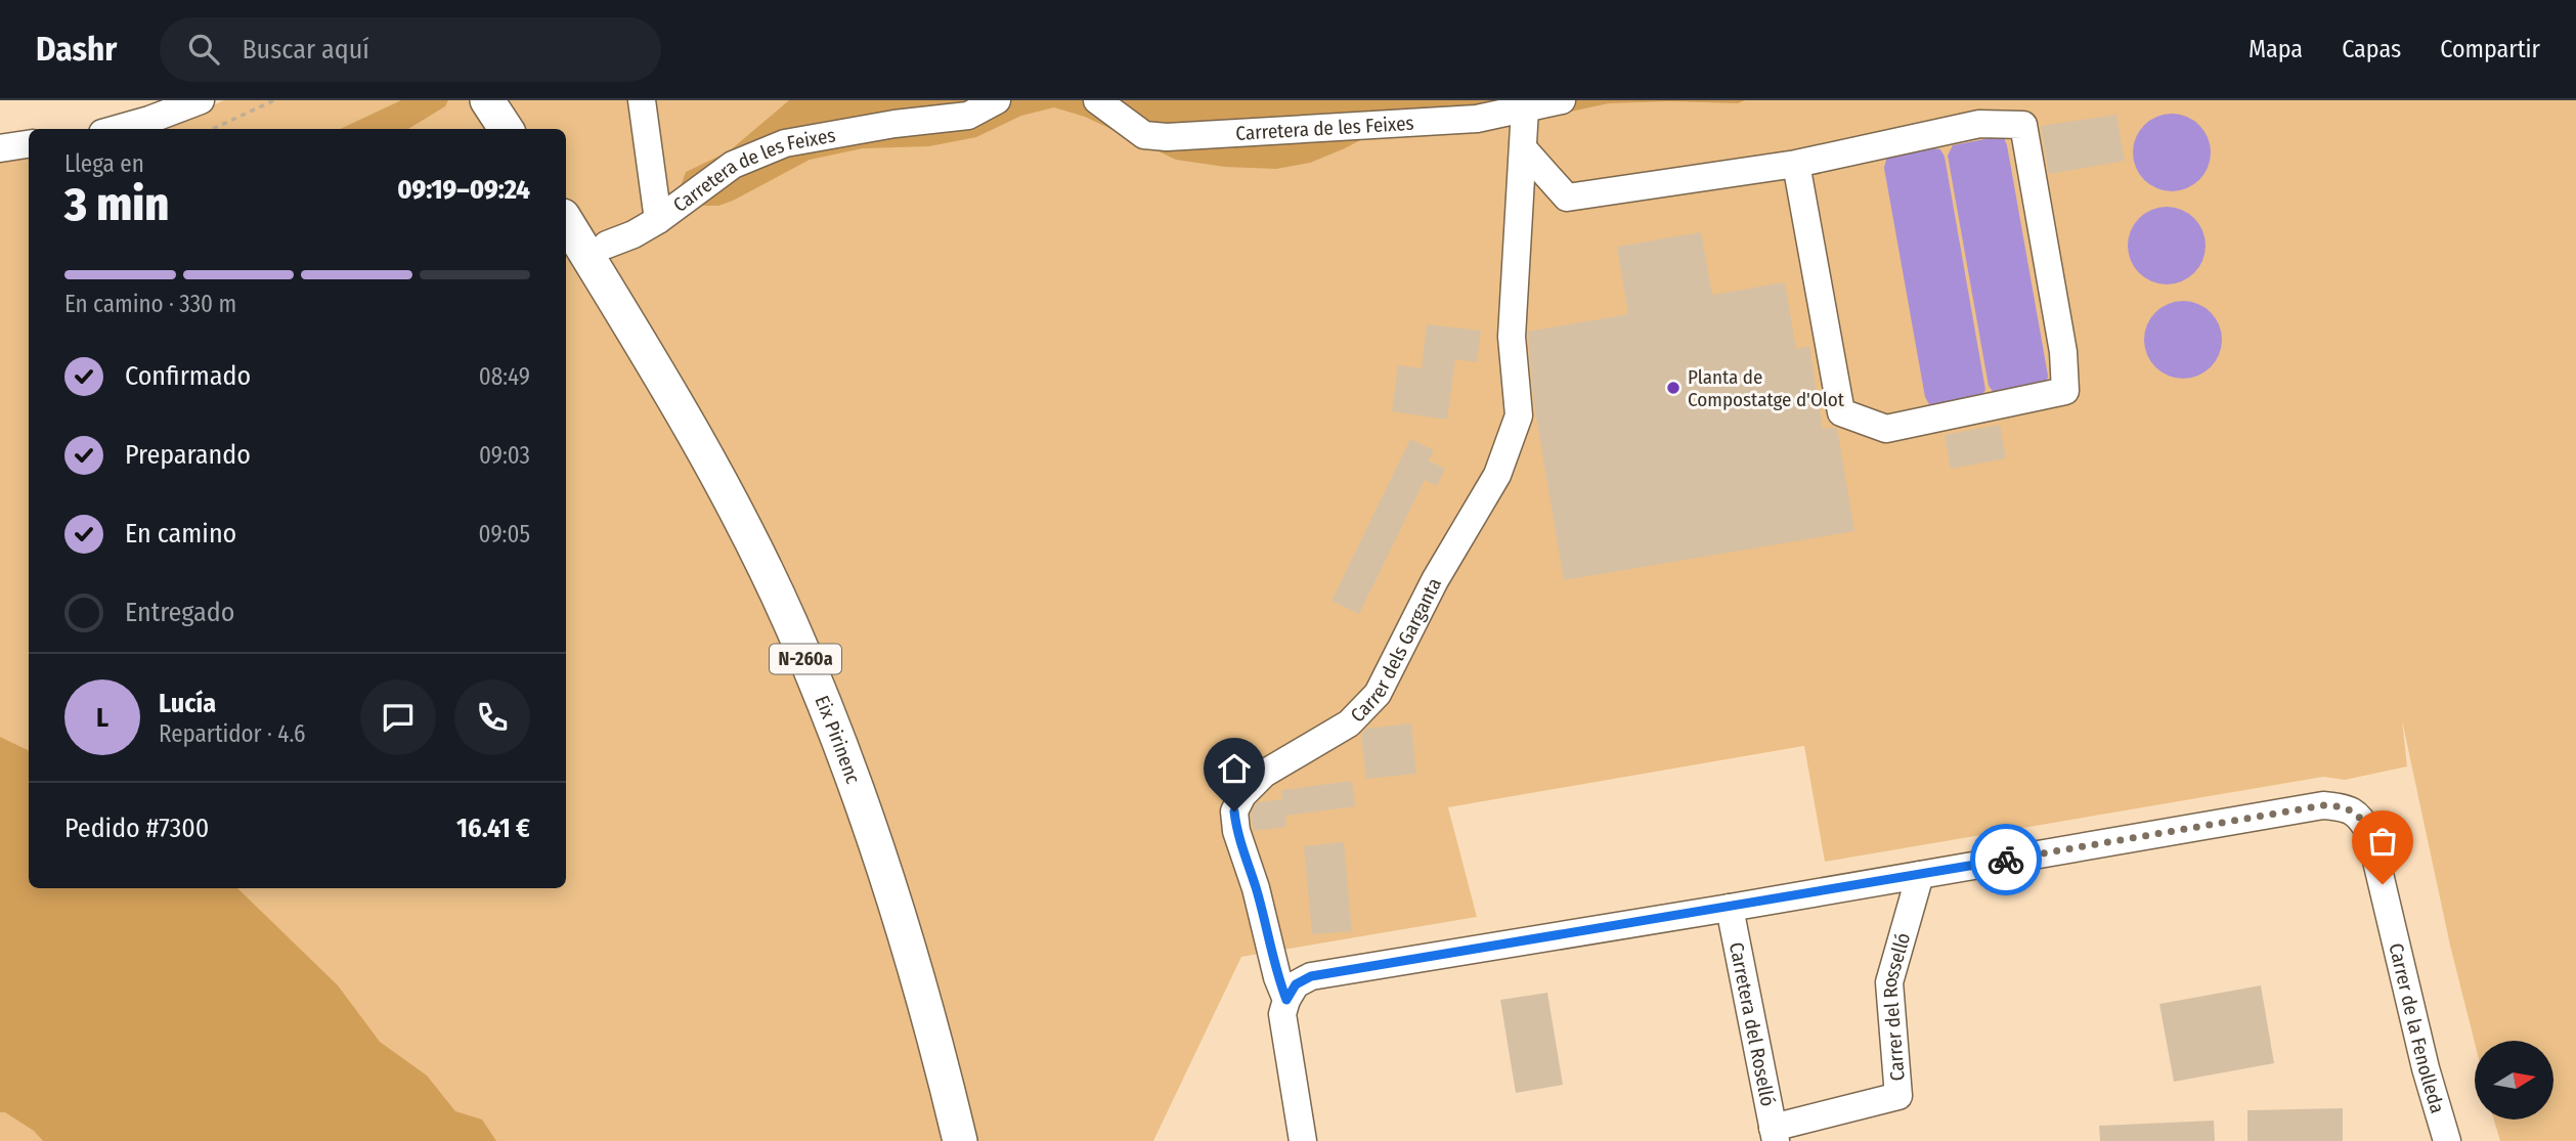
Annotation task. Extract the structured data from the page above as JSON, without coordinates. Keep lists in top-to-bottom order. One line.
{"streets":{"main road":["N-260a","Eix Pirinenc"],"street":["Carretera de les Feixes","Carrer dels Garganta","Carrer del Rosselló","Carretera del Roselló","Carrer de la Fenolleda"]},"crossings":[["Carretera de les Feixes","Carrer dels Garganta"],["Carrer dels Garganta","Carrer de la Fenolleda"],["Carrer del Rosselló","Carretera del Roselló"],["Carrer del Rosselló","Carrer de la Fenolleda"],["Carretera del Roselló","Carrer de la Fenolleda"]],"places":["Planta de Compostatge d'Olot"],"north":"right","page":{"header":"Dashr","search":"Buscar aquí","nav":["Mapa","Capas","Compartir"],"heading":["3 min","Llega en","09:19–09:24"],"panel":["Lucía","Repartidor · 4.6","Pedido #7300","16.41 €"],"bar":"En camino · 330 m","list":[["Confirmado","08:49"],["Preparando","09:03"],["En camino","09:05"],"Entregado"],"round":"L"}}
